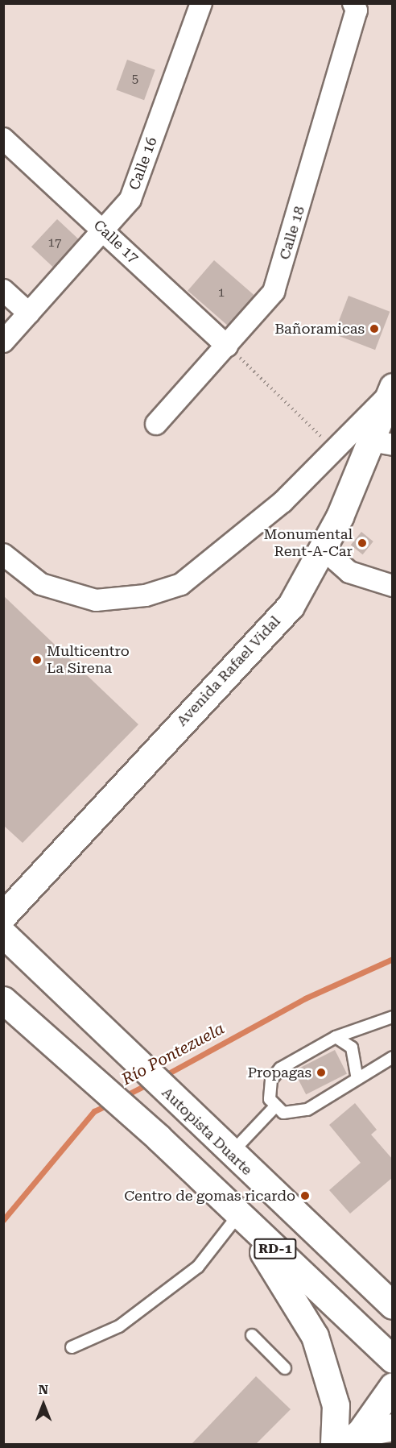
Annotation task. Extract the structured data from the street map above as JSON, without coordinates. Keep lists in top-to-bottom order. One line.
{"streets":{"main road":["Avenida Rafael Vidal","Autopista Duarte","RD-1"],"street":["Calle 16","Calle 18","Calle 17"]},"crossings":[["Calle 16","Calle 17"],["Calle 18","Calle 17"]],"water":["Río Pontezuela"],"places":["Bañoramicas","Monumental Rent-A-Car","Multicentro La Sirena","Propagas","Centro de gomas ricardo"],"house_numbers":["5","17","1"],"north":"top"}
